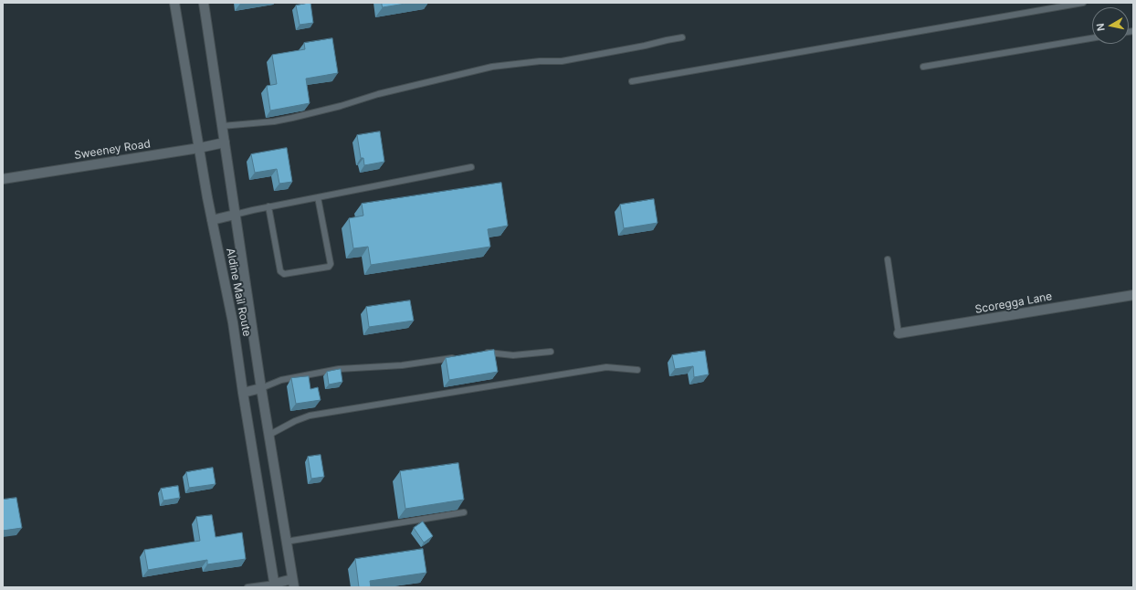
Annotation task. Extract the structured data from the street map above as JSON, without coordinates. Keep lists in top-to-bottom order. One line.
{"streets":{"main road":["Sweeney Road","Aldine Mail Route","Scoregga Lane"]},"crossings":[["Sweeney Road","Aldine Mail Route"]],"north":"left"}
